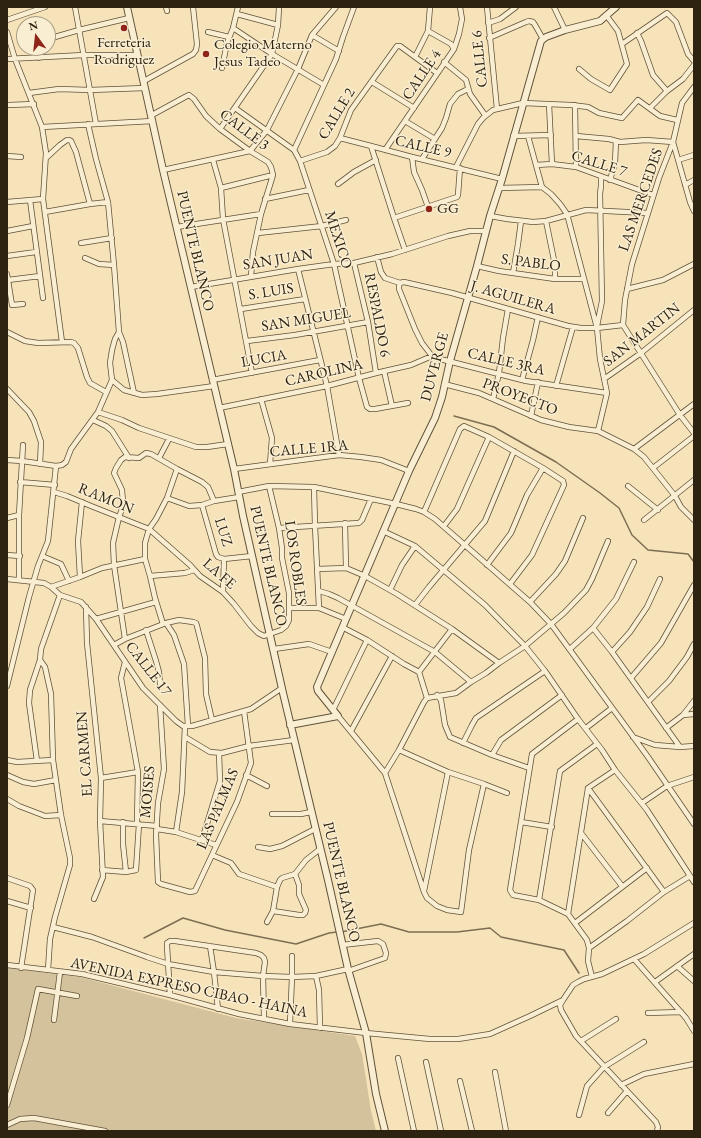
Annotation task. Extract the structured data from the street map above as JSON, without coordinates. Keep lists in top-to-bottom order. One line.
{"streets":{"street":["CALLE 6","CALLE 4","CALLE 2","CALLE 3","CALLE 9","CALLE 7","LAS MERCEDES","MEXICO","PUENTE BLANCO","SAN JUAN","S. PABLO","S. LUIS","J. AGUILERA","RESPALDO 6","SAN MIGUEL","SAN MARTIN","LUCIA","CALLE 3RA","DUVERGE","CAROLINA","PROYECTO","CALLE 1RA","RAMON","LUZ","LOS ROBLES","LA FE","CALLE 17","EL CARMEN","MOISES","LAS PALMAS","AVENIDA EXPRESO CIBAO - HAINA"]},"crossings":[["CALLE 4","CALLE 9"],["CALLE 2","CALLE 9"],["CALLE 2","MEXICO"],["CALLE 3","PUENTE BLANCO"],["CALLE 9","DUVERGE"],["CALLE 7","LAS MERCEDES"],["LAS MERCEDES","J. AGUILERA"],["MEXICO","SAN JUAN"],["MEXICO","SAN MIGUEL"],["MEXICO","CAROLINA"],["PUENTE BLANCO","SAN JUAN"],["PUENTE BLANCO","LUCIA"],["PUENTE BLANCO","CAROLINA"],["PUENTE BLANCO","CALLE 1RA"],["PUENTE BLANCO","LUZ"],["PUENTE BLANCO","LOS ROBLES"],["PUENTE BLANCO","LA FE"],["PUENTE BLANCO","AVENIDA EXPRESO CIBAO - HAINA"],["SAN JUAN","J. AGUILERA"],["SAN JUAN","RESPALDO 6"],["SAN JUAN","DUVERGE"],["S. PABLO","DUVERGE"],["J. AGUILERA","DUVERGE"],["RESPALDO 6","SAN MIGUEL"],["RESPALDO 6","CAROLINA"],["CALLE 3RA","DUVERGE"],["CALLE 3RA","CAROLINA"],["DUVERGE","PROYECTO"],["DUVERGE","CALLE 1RA"],["RAMON","LA FE"],["LOS ROBLES","LA FE"],["CALLE 17","EL CARMEN"],["CALLE 17","MOISES"],["MOISES","LAS PALMAS"]],"places":["Ferreteria Rodriguez","Colegio Materno Jesus Tadeo","GG"],"north":"top"}
